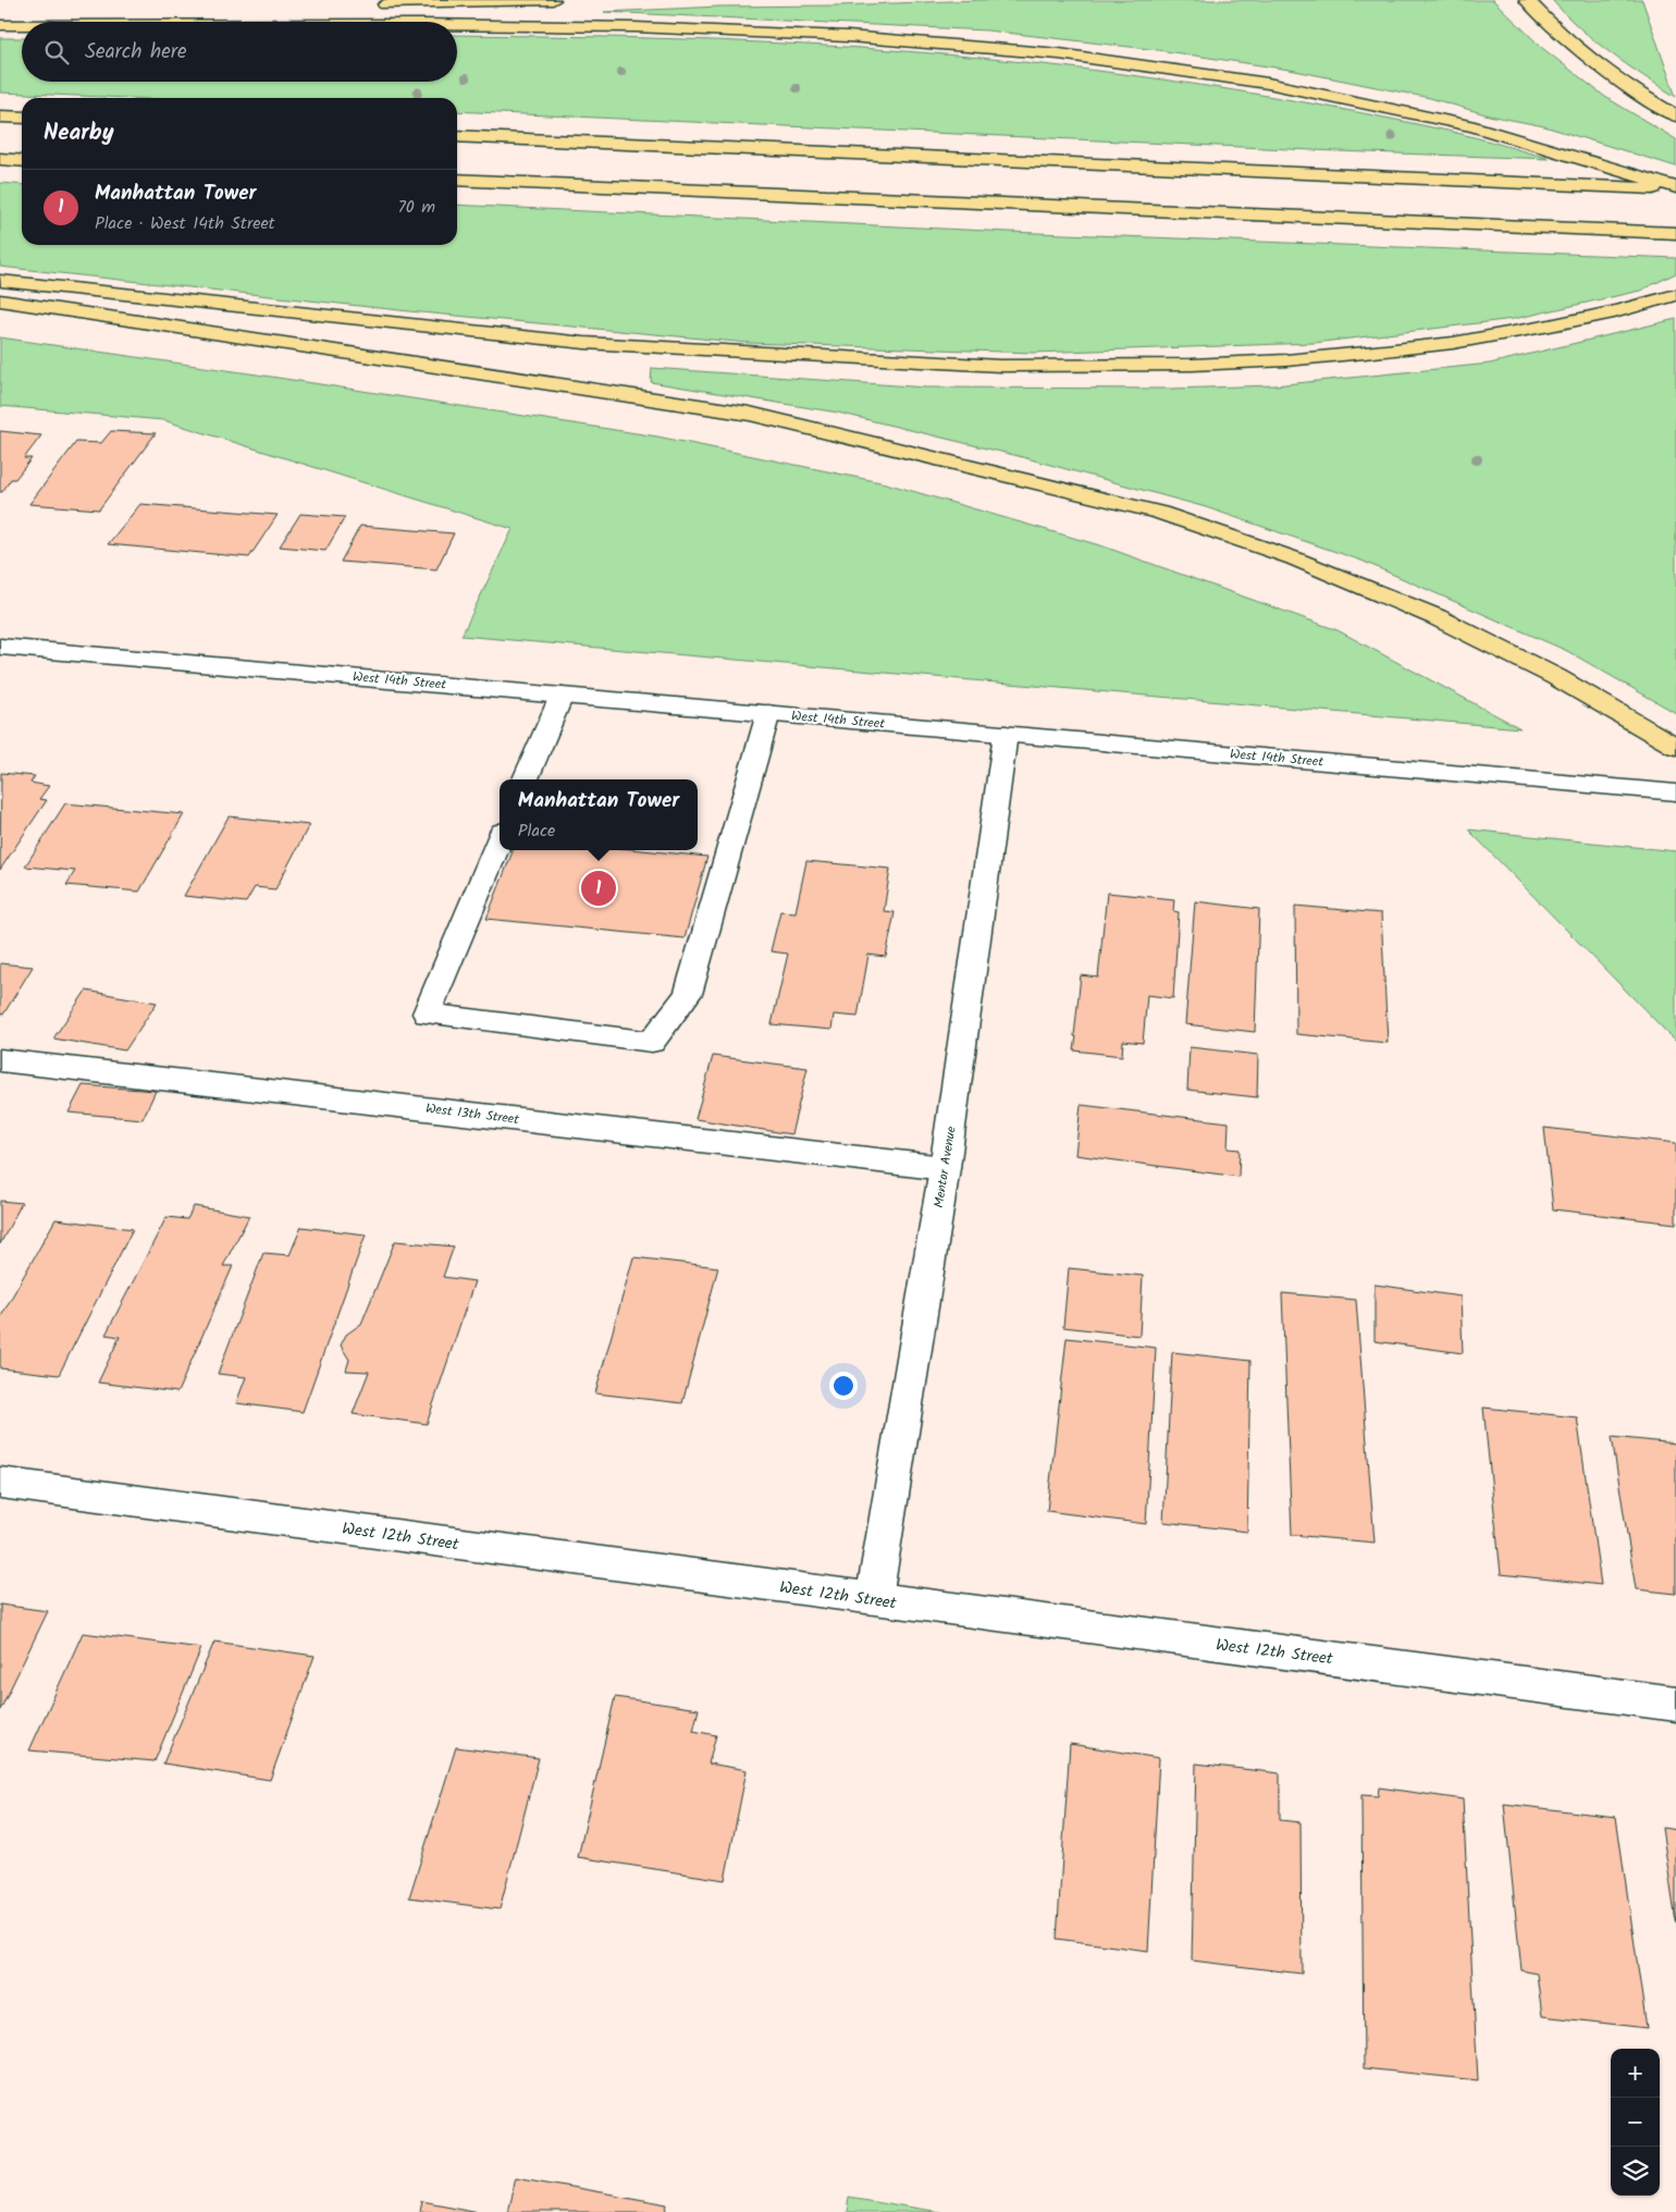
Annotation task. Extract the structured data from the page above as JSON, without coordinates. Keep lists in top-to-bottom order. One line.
{"streets":{"street":["West 14th Street","West 13th Street","Mentor Avenue","West 12th Street"]},"crossings":[["West 14th Street","Mentor Avenue"],["West 13th Street","Mentor Avenue"],["Mentor Avenue","West 12th Street"]],"page":{"search":"Search here","heading":"Nearby","list":[{"mark":"1","name":"Manhattan Tower","note":"Place · West 14th Street","value":"70 m"}],"popup":["Manhattan Tower","Place"],"pins":"1","map_buttons":["+","−"]}}
